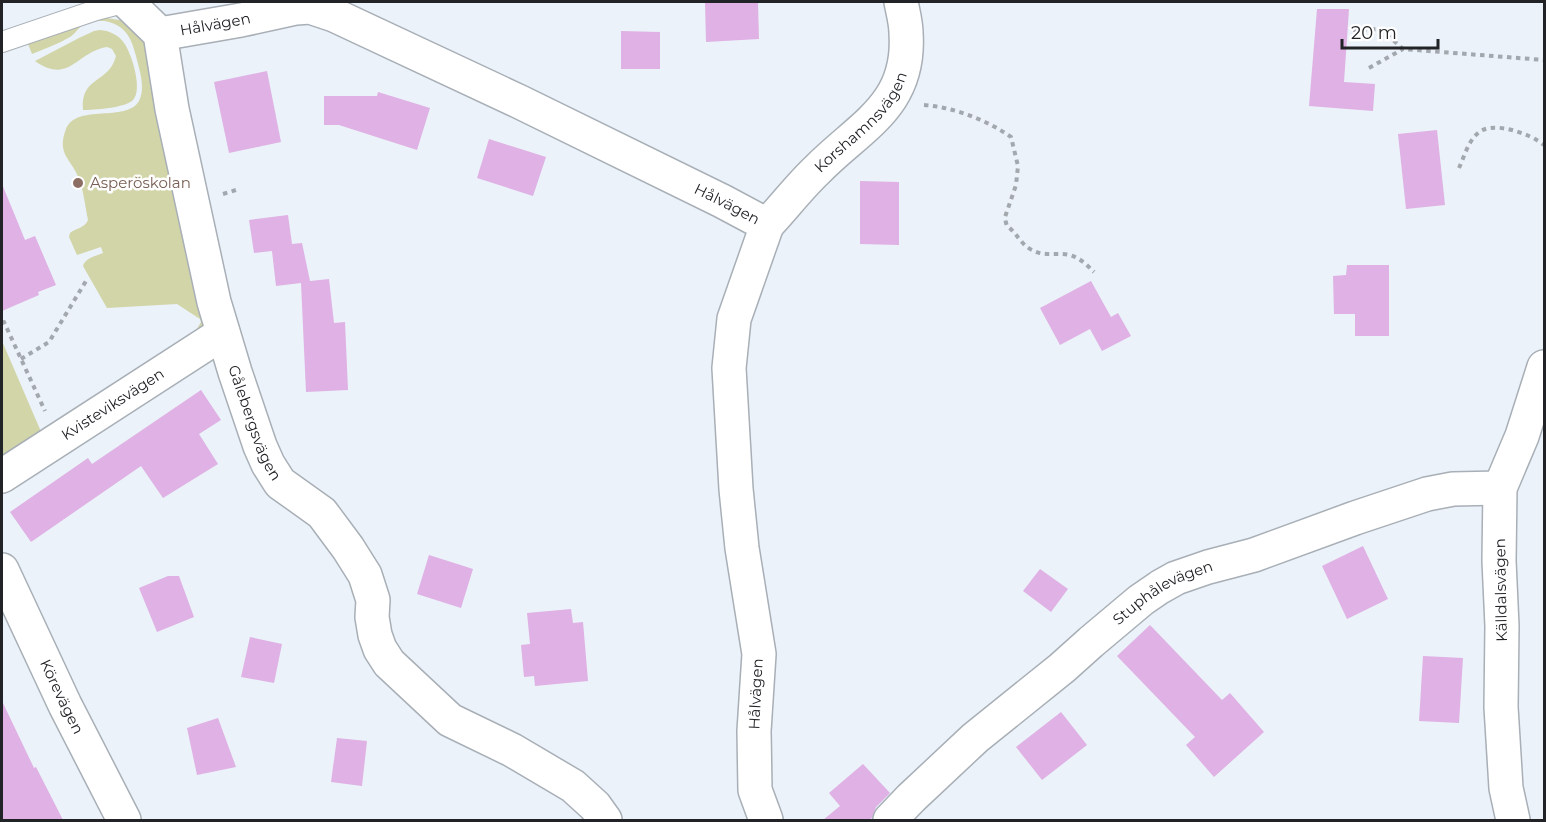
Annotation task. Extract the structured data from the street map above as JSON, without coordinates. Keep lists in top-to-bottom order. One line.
{"streets":{"street":["Hålvägen","Korshamnsvägen","Kvisteviksvägen","Gålebergsvägen","Källdalsvägen","Stuphålevägen","Körevägen"]},"crossings":[["Hålvägen","Korshamnsvägen"],["Hålvägen","Gålebergsvägen"],["Kvisteviksvägen","Gålebergsvägen"],["Källdalsvägen","Stuphålevägen"]],"places":["Asperöskolan"],"scale_bar":"20 m"}
